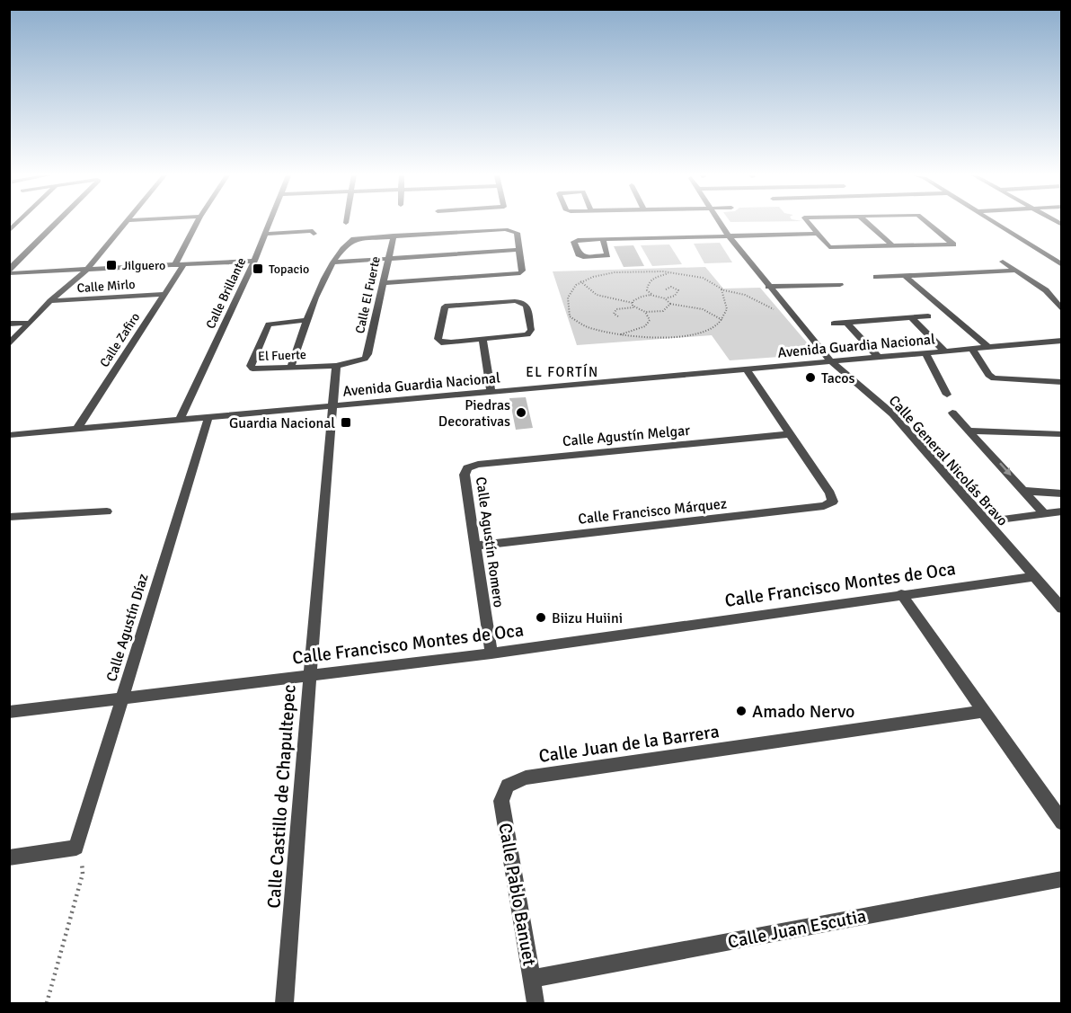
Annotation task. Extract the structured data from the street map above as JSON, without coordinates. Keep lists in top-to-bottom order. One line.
{"streets":{"street":["Calle Mirlo","Calle Brillante","Calle El Fuerte","Calle Zafiro","Avenida Guardia Nacional","El Fuerte","Calle Agustín Melgar","Calle General Nicolás Bravo","Calle Francisco Márquez","Calle Agustín Romero","Calle Francisco Montes de Oca","Calle Agustín Díaz","Calle Juan de la Barrera","Calle Castillo de Chapultepec","Calle Pablo Banuet","Calle Juan Escutia"]},"crossings":[["Calle Mirlo","Calle Zafiro"],["Calle Brillante","Avenida Guardia Nacional"],["Calle El Fuerte","El Fuerte"],["Calle Zafiro","Avenida Guardia Nacional"],["Avenida Guardia Nacional","Calle General Nicolás Bravo"],["Avenida Guardia Nacional","Calle Agustín Díaz"],["Avenida Guardia Nacional","Calle Castillo de Chapultepec"],["El Fuerte","Calle Castillo de Chapultepec"],["Calle Agustín Melgar","Calle Francisco Márquez"],["Calle Agustín Melgar","Calle Agustín Romero"],["Calle General Nicolás Bravo","Calle Francisco Montes de Oca"],["Calle Francisco Márquez","Calle Agustín Romero"],["Calle Agustín Romero","Calle Francisco Montes de Oca"],["Calle Francisco Montes de Oca","Calle Agustín Díaz"],["Calle Francisco Montes de Oca","Calle Castillo de Chapultepec"],["Calle Juan de la Barrera","Calle Pablo Banuet"],["Calle Pablo Banuet","Calle Juan Escutia"]],"districts":["EL FORTÍN"],"places":{"transit":["Jilguero","Topacio","Guardia Nacional"],"other":["Tacos","Piedras Decorativas","Biizu Huiini","Amado Nervo"]}}
